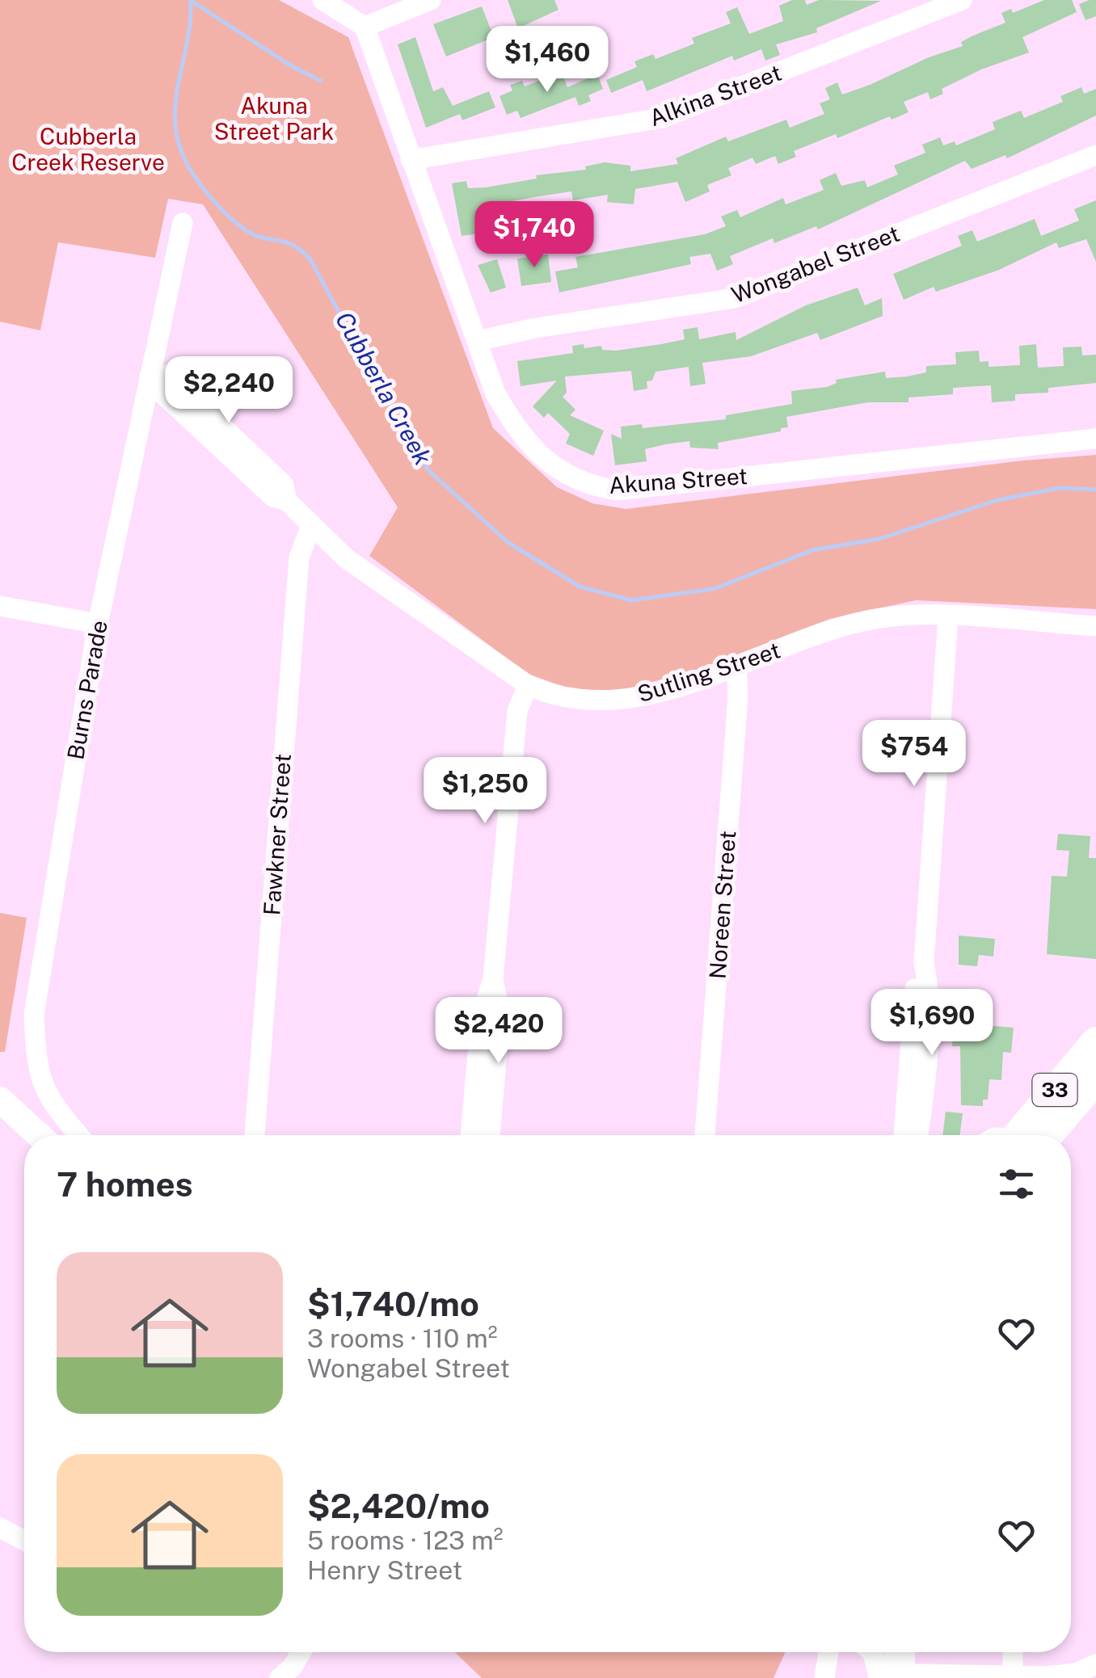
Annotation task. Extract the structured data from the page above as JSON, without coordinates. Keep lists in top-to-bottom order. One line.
{"streets":{"highway":["33"],"street":["Alkina Street","Wongabel Street","Akuna Street","Sutling Street","Burns Parade","Fawkner Street","Noreen Street"]},"crossings":[["Alkina Street","Akuna Street"],["Wongabel Street","Akuna Street"],["Sutling Street","Burns Parade"],["Sutling Street","Fawkner Street"],["Sutling Street","Noreen Street"]],"water":["Cubberla Creek"],"parks":["Akuna Street Park","Cubberla Creek Reserve"],"page":{"price":["$1,460","$1,740","$2,240","$754","$1,250","$1,690","$2,420"],"heading":"7 homes","list":[{"name":"$1,740/mo","note":"3 rooms · 110 m² · Wongabel Street"},{"name":"$2,420/mo","note":"5 rooms · 123 m² · Henry Street"}]}}
